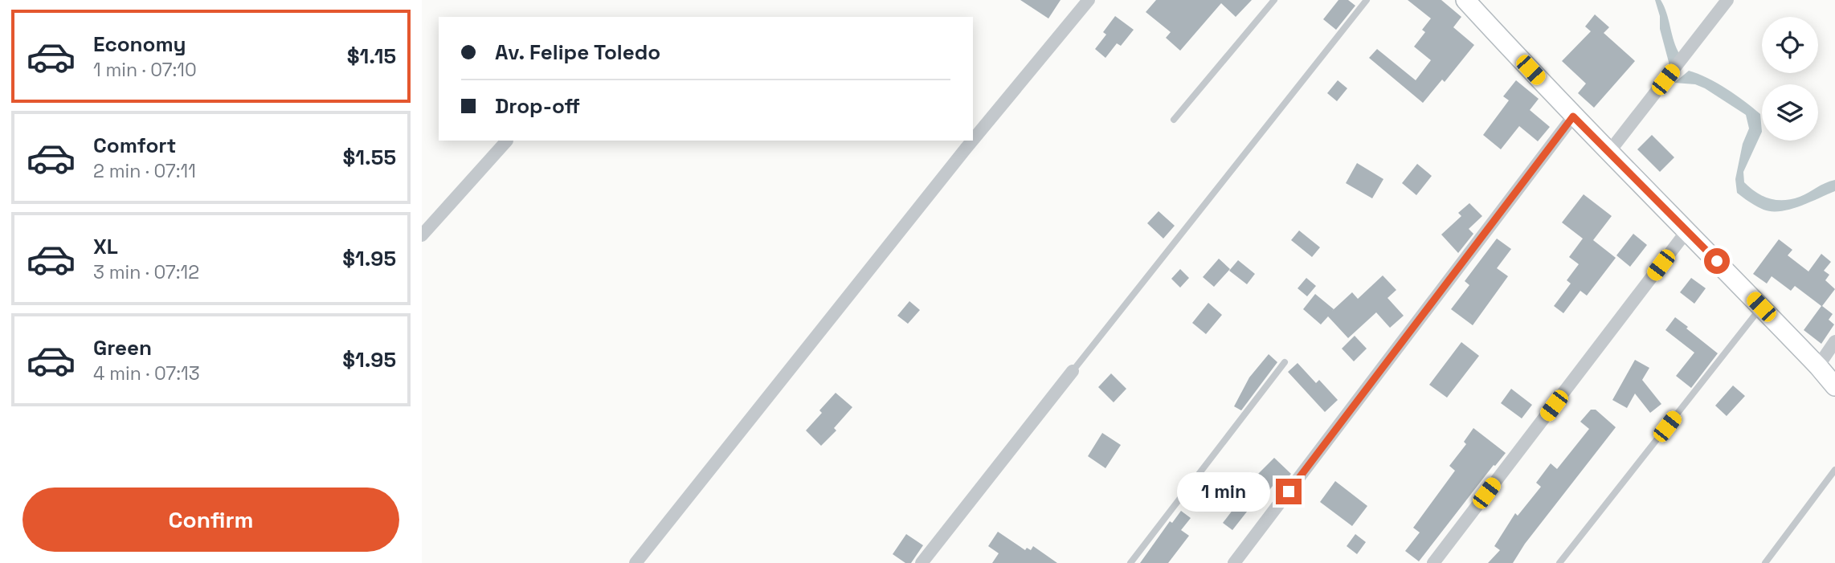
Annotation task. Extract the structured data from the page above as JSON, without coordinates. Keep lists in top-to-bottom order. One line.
{"page":{"list":[{"name":"Economy","note":"1 min · 07:10","value":"$1.15"},{"name":"Comfort","note":"2 min · 07:11","value":"$1.55"},{"name":"XL","note":"3 min · 07:12","value":"$1.95"},{"name":"Green","note":"4 min · 07:13","value":"$1.95"}],"banner":["Av. Felipe Toledo","Drop-off"],"bubble":"1 min","buttons":"Confirm"}}
